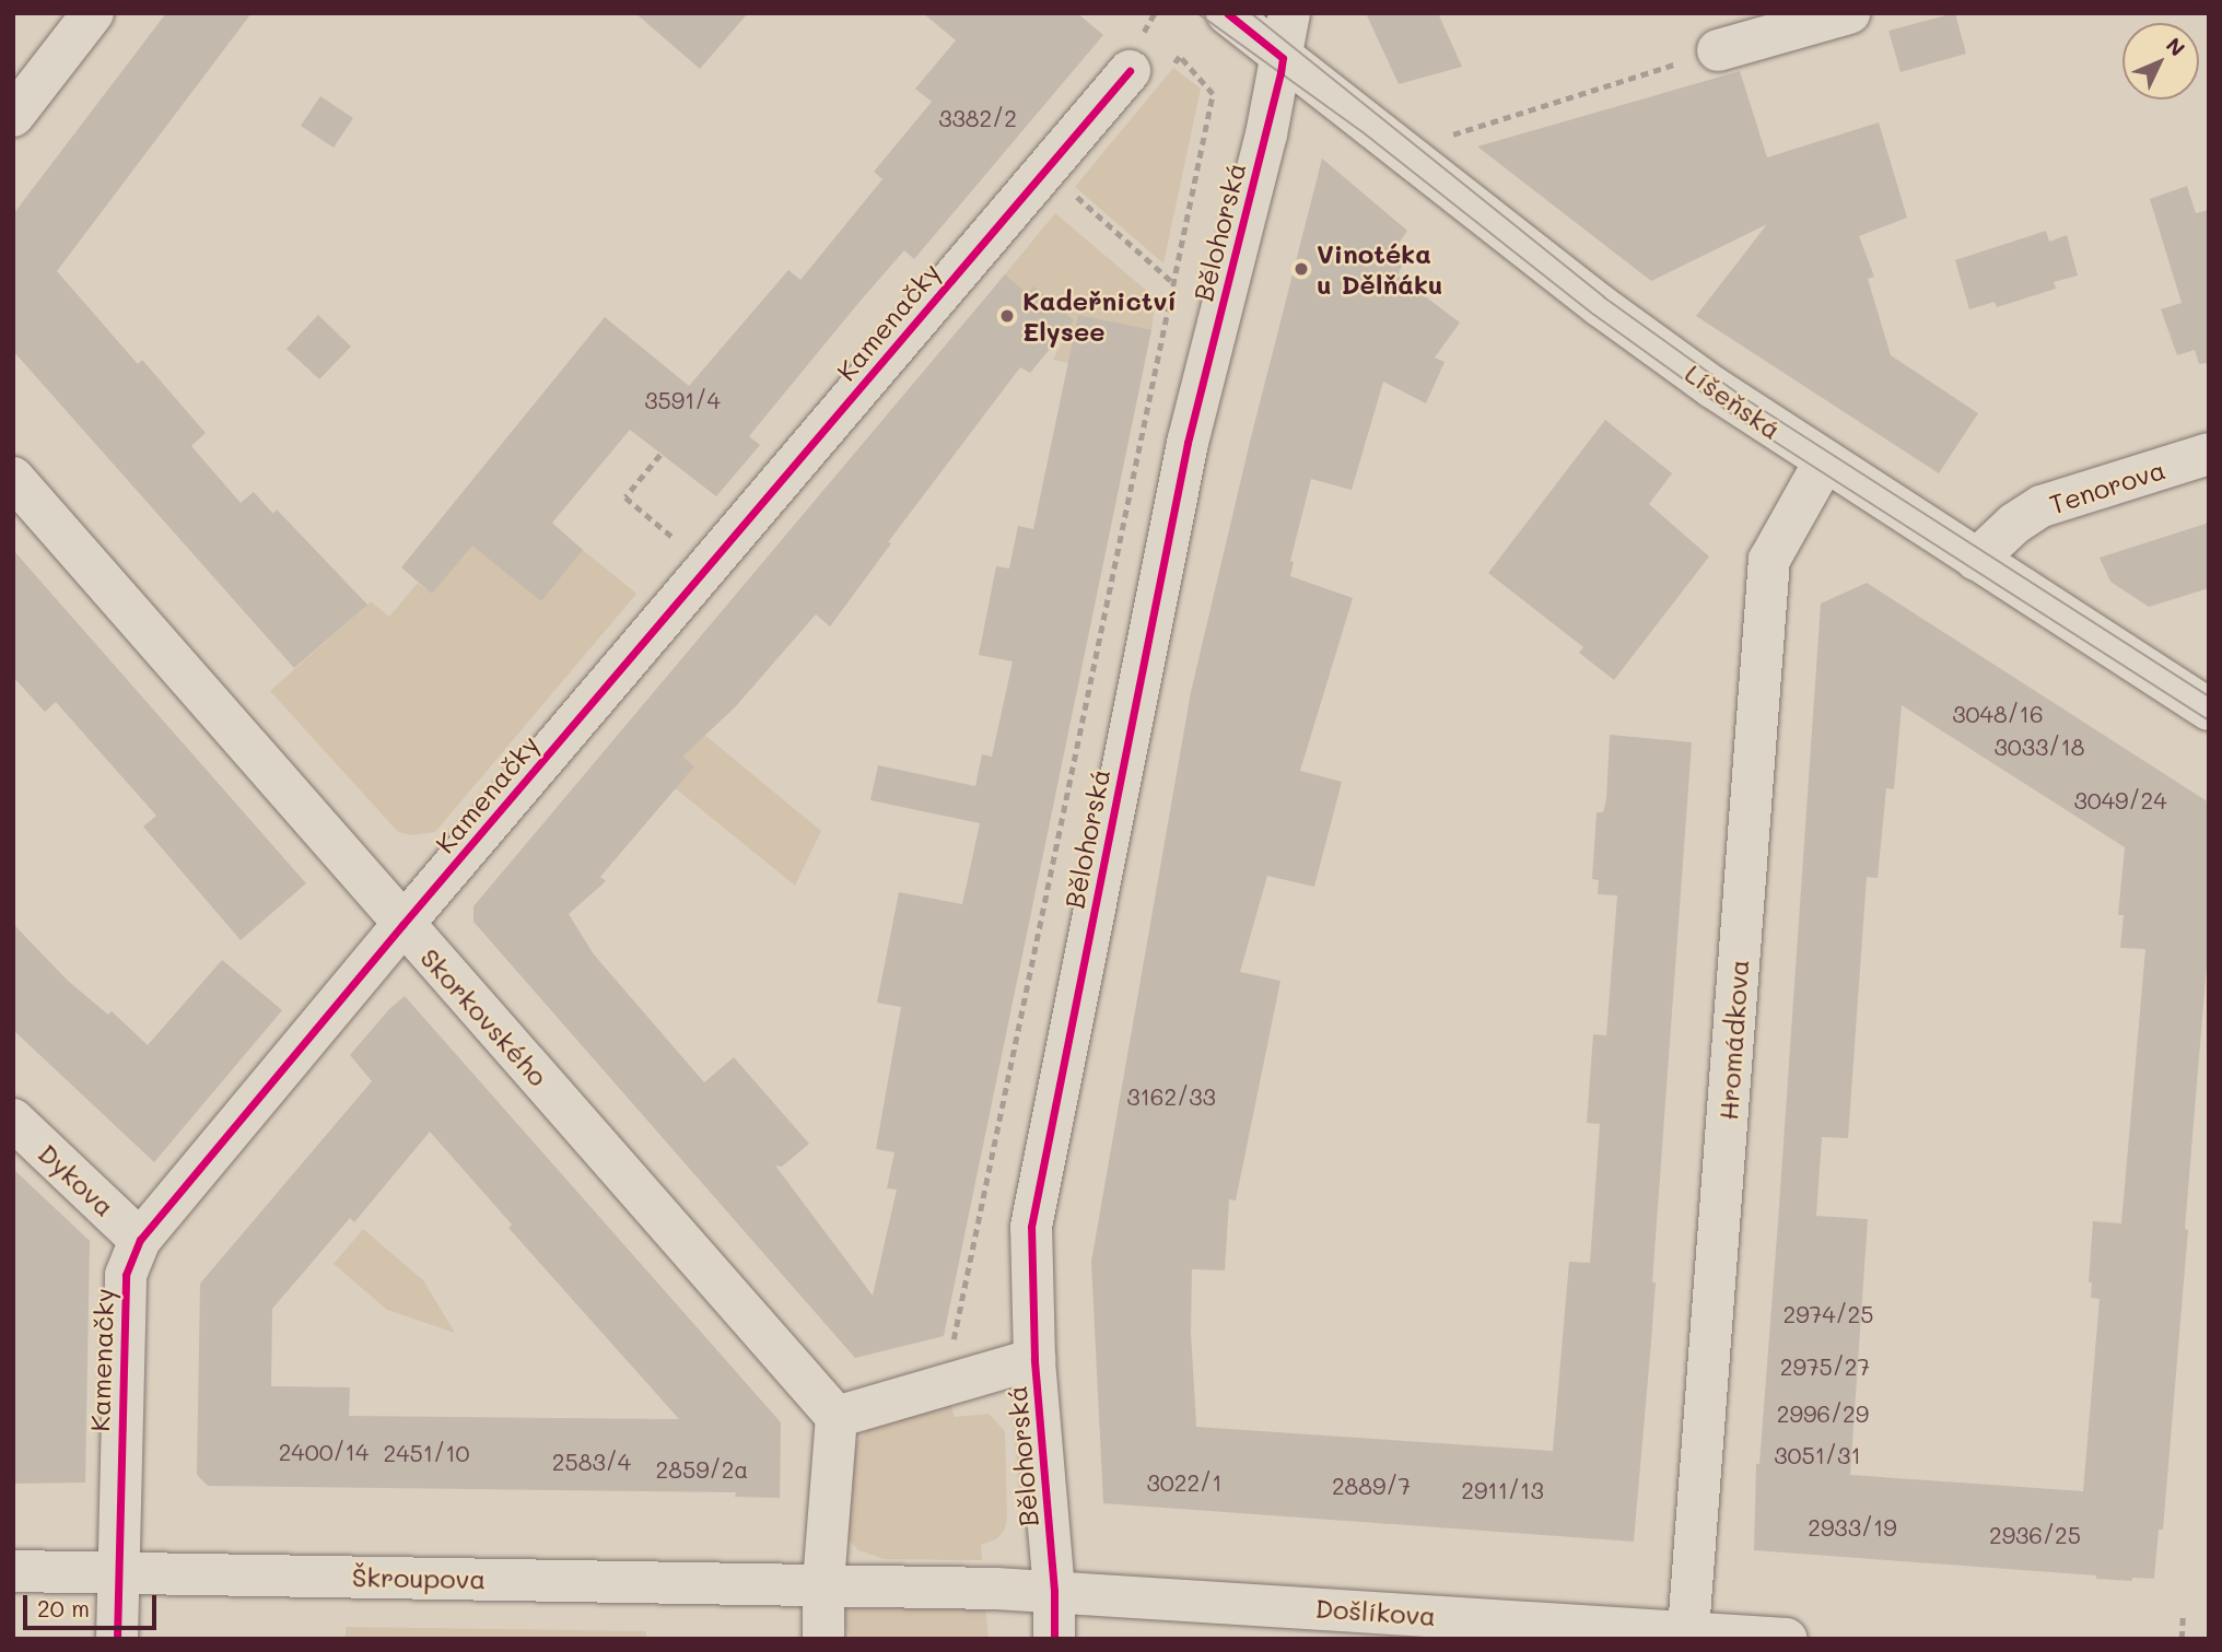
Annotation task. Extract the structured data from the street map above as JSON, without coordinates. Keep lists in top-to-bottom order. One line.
{"streets":{"street":["Bělohorská","Kamenačky","Líšeňská","Tenorova","Skorkovského","Hromádkova","Dykova","Škroupova","Došlíkova"]},"crossings":[["Bělohorská","Líšeňská"],["Bělohorská","Škroupova"],["Bělohorská","Došlíkova"],["Kamenačky","Skorkovského"],["Kamenačky","Dykova"],["Kamenačky","Škroupova"],["Líšeňská","Tenorova"],["Líšeňská","Hromádkova"],["Hromádkova","Došlíkova"],["Škroupova","Došlíkova"]],"places":["Vinotéka u Dělňáku","Kadeřnictví Elysee"],"house_numbers":["3382/2","3591/4","3048/16","3033/18","3049/24","3162/33","2974/25","2975/27","2996/29","2400/14","2451/10","3051/31","2583/4","2859/2a","3022/1","2889/7","2911/13","2933/19","2936/25"],"scale_bar":"20 m","north":"top right"}
